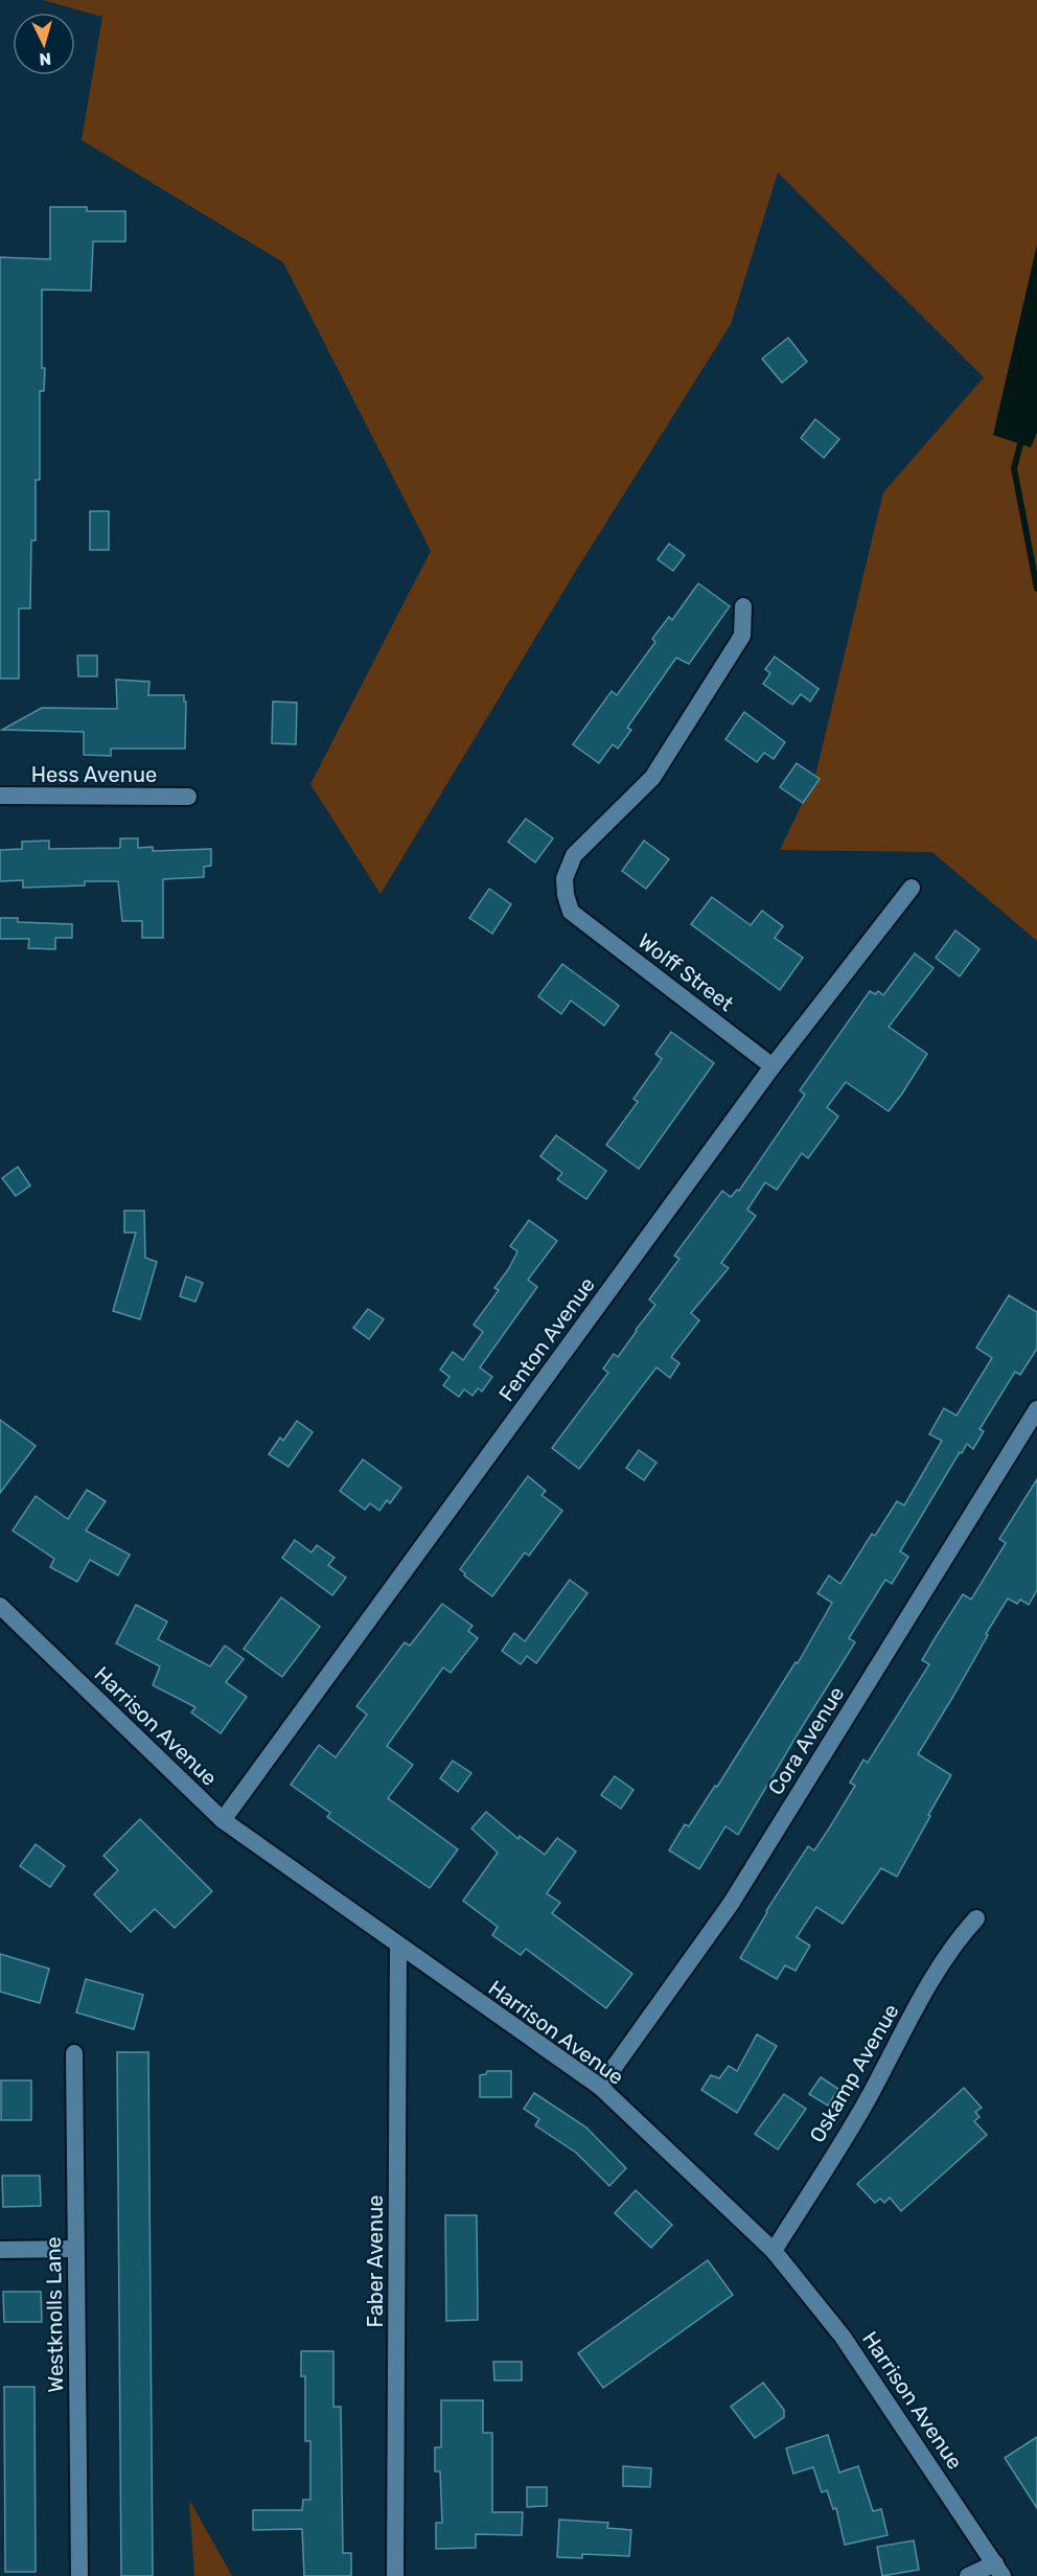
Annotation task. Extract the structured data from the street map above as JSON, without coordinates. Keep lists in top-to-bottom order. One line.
{"streets":{"street":["Hess Avenue","Wolff Street","Fenton Avenue","Harrison Avenue","Cora Avenue","Oskamp Avenue","Faber Avenue","Westknolls Lane"]},"crossings":[["Wolff Street","Fenton Avenue"],["Fenton Avenue","Harrison Avenue"],["Harrison Avenue","Cora Avenue"],["Harrison Avenue","Oskamp Avenue"],["Harrison Avenue","Faber Avenue"]],"north":"bottom"}
